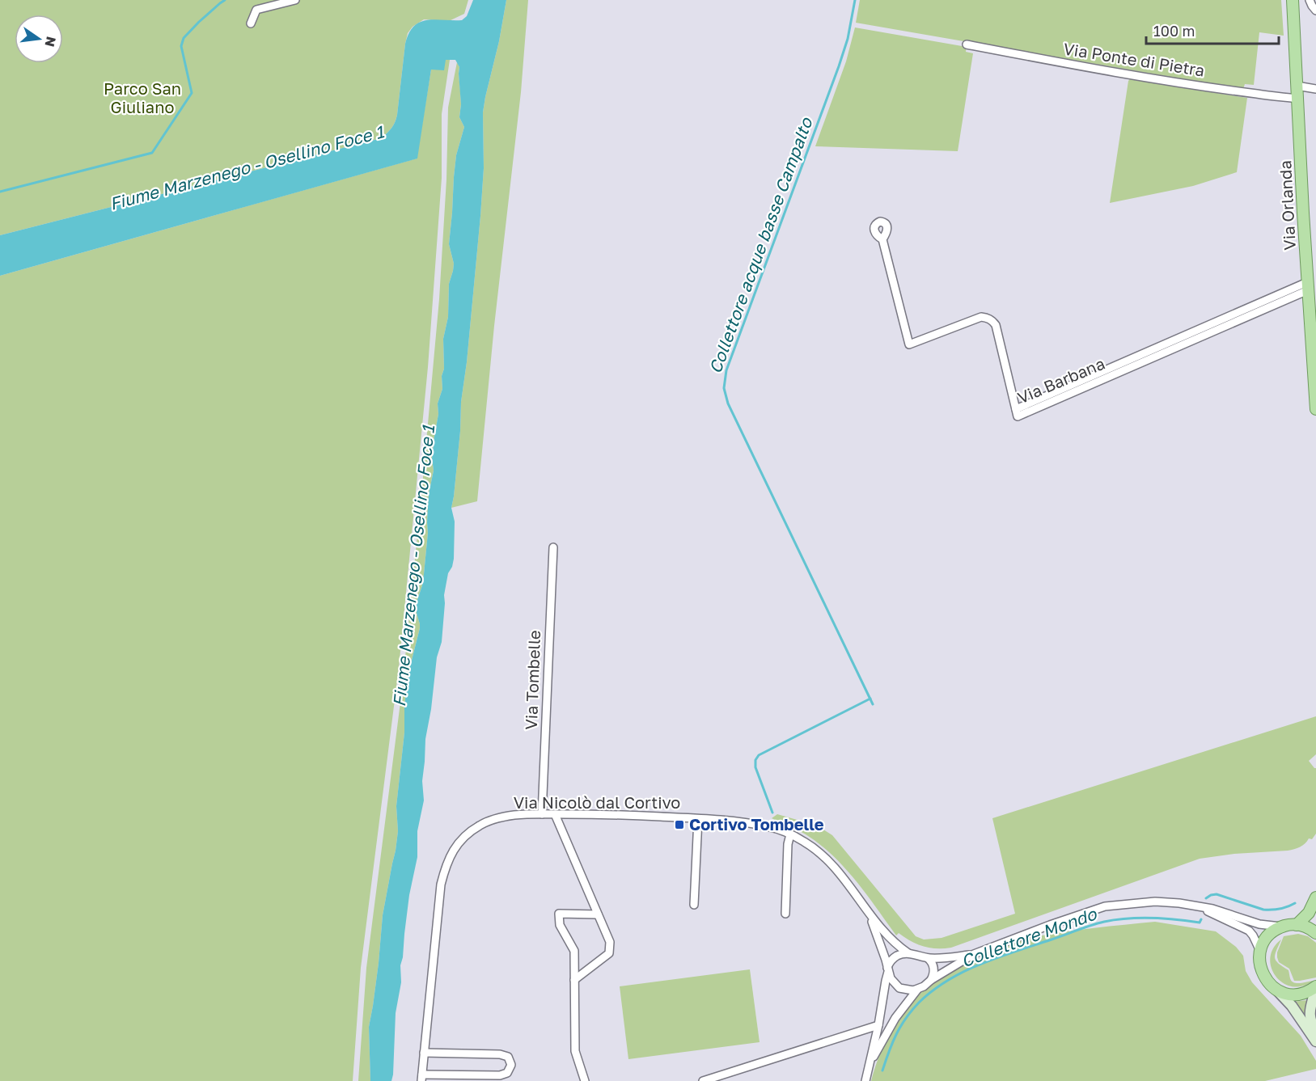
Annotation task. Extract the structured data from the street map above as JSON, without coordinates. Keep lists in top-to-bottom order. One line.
{"streets":{"main road":["Via Orlanda"],"street":["Via Ponte di Pietra","Via Barbana","Via Tombelle","Via Nicolò dal Cortivo"]},"crossings":[["Via Ponte di Pietra","Via Orlanda"],["Via Orlanda","Via Barbana"],["Via Tombelle","Via Nicolò dal Cortivo"]],"water":["Fiume Marzenego - Osellino Foce 1","Collettore acque basse Campalto","Collettore Mondo"],"parks":["Parco San Giuliano"],"places":{"transit":["Cortivo Tombelle"]},"scale_bar":"100 m","north":"right"}
